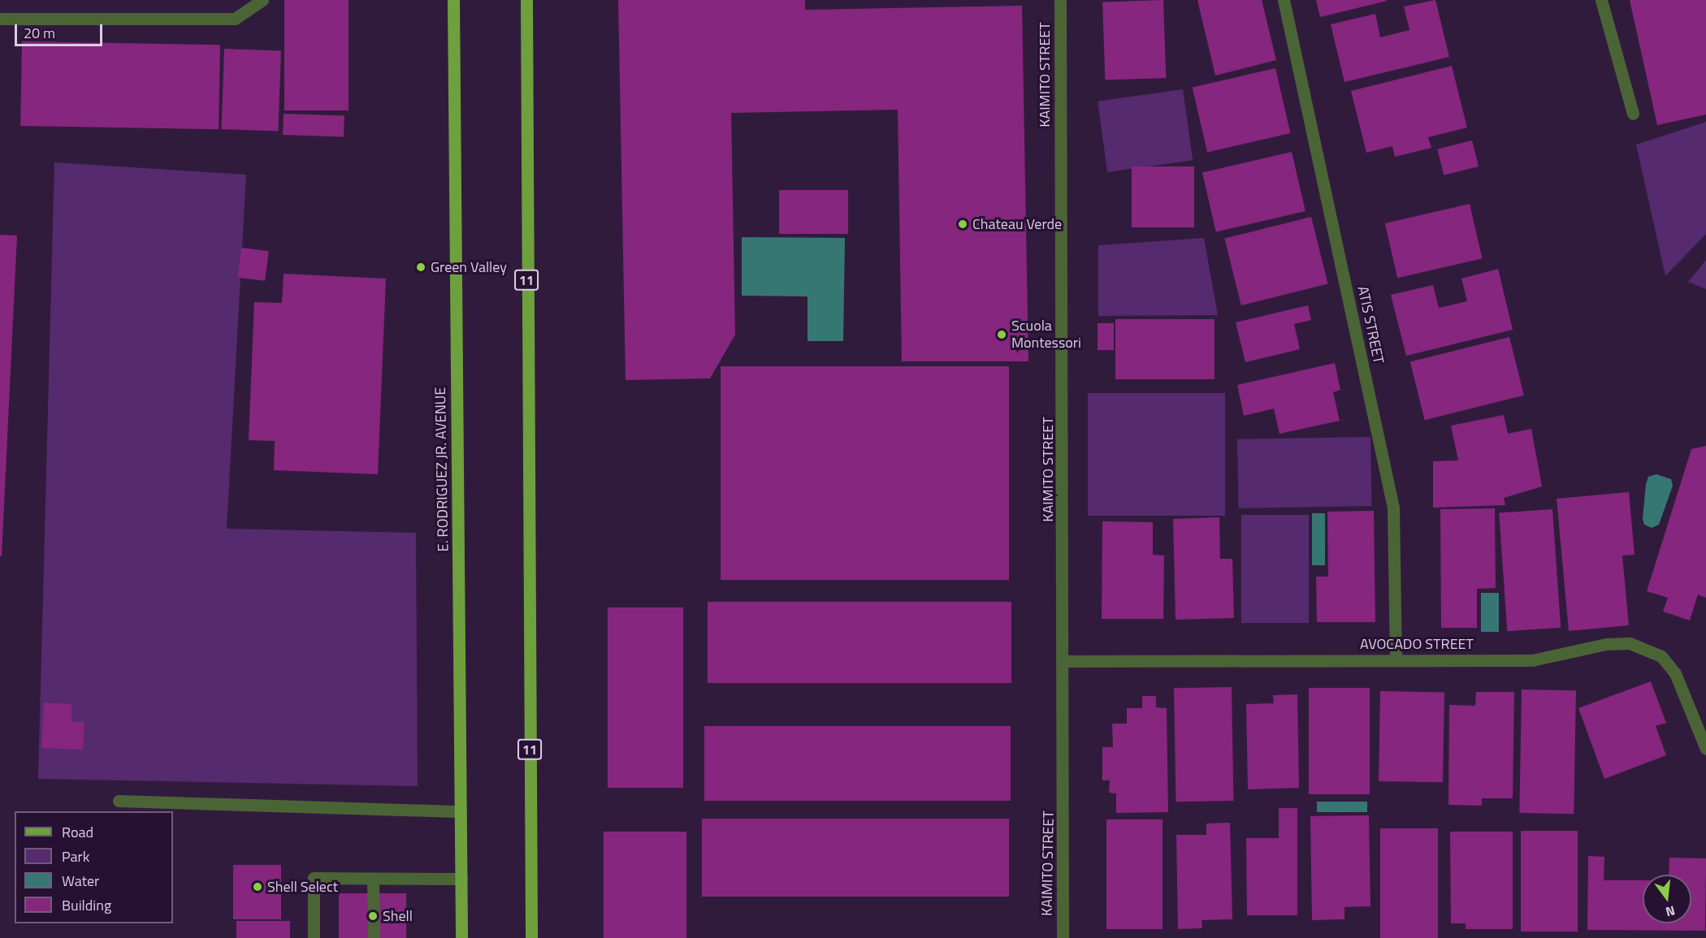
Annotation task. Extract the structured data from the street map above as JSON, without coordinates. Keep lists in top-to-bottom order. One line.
{"streets":{"main road":["11","E. RODRIGUEZ JR. AVENUE"],"street":["KAIMITO STREET","ATIS STREET","AVOCADO STREET"]},"crossings":[["KAIMITO STREET","AVOCADO STREET"],["ATIS STREET","AVOCADO STREET"]],"places":["Chateau Verde","Green Valley","Scuola Montessori","Shell Select","Shell"],"legend":["Road","Park","Water","Building"],"scale_bar":"20 m","north":"bottom"}
